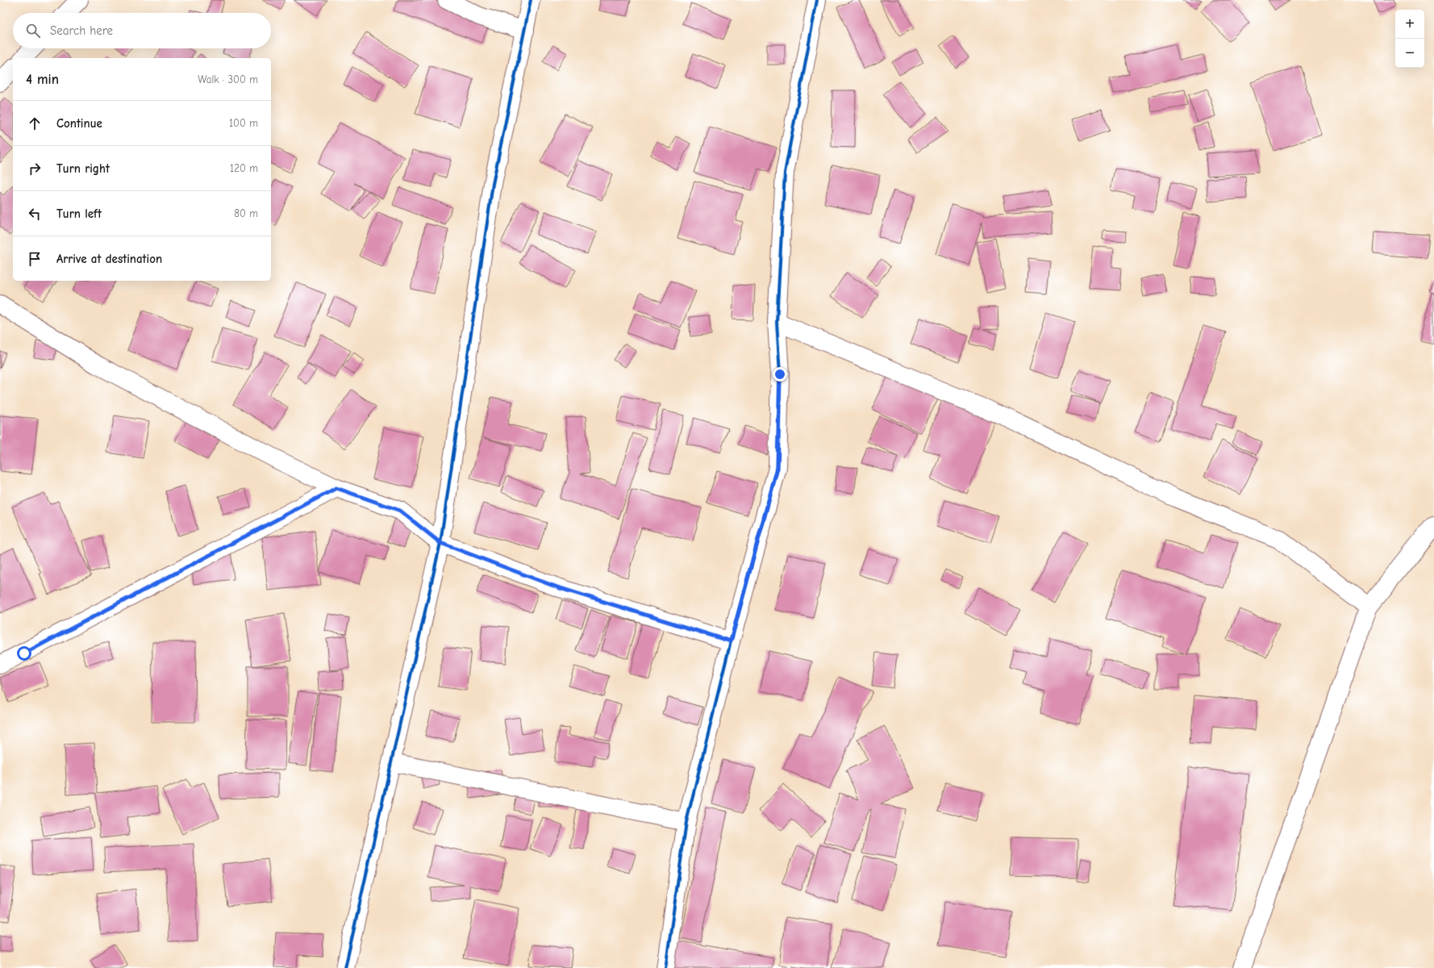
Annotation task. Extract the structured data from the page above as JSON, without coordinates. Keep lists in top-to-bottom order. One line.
{"page":{"map_buttons":["+","−"],"search":"Search here","heading":["4 min","Walk · 300 m"],"list":[["Continue","100 m"],["Turn right","120 m"],["Turn left","80 m"],"Arrive at destination"]}}
